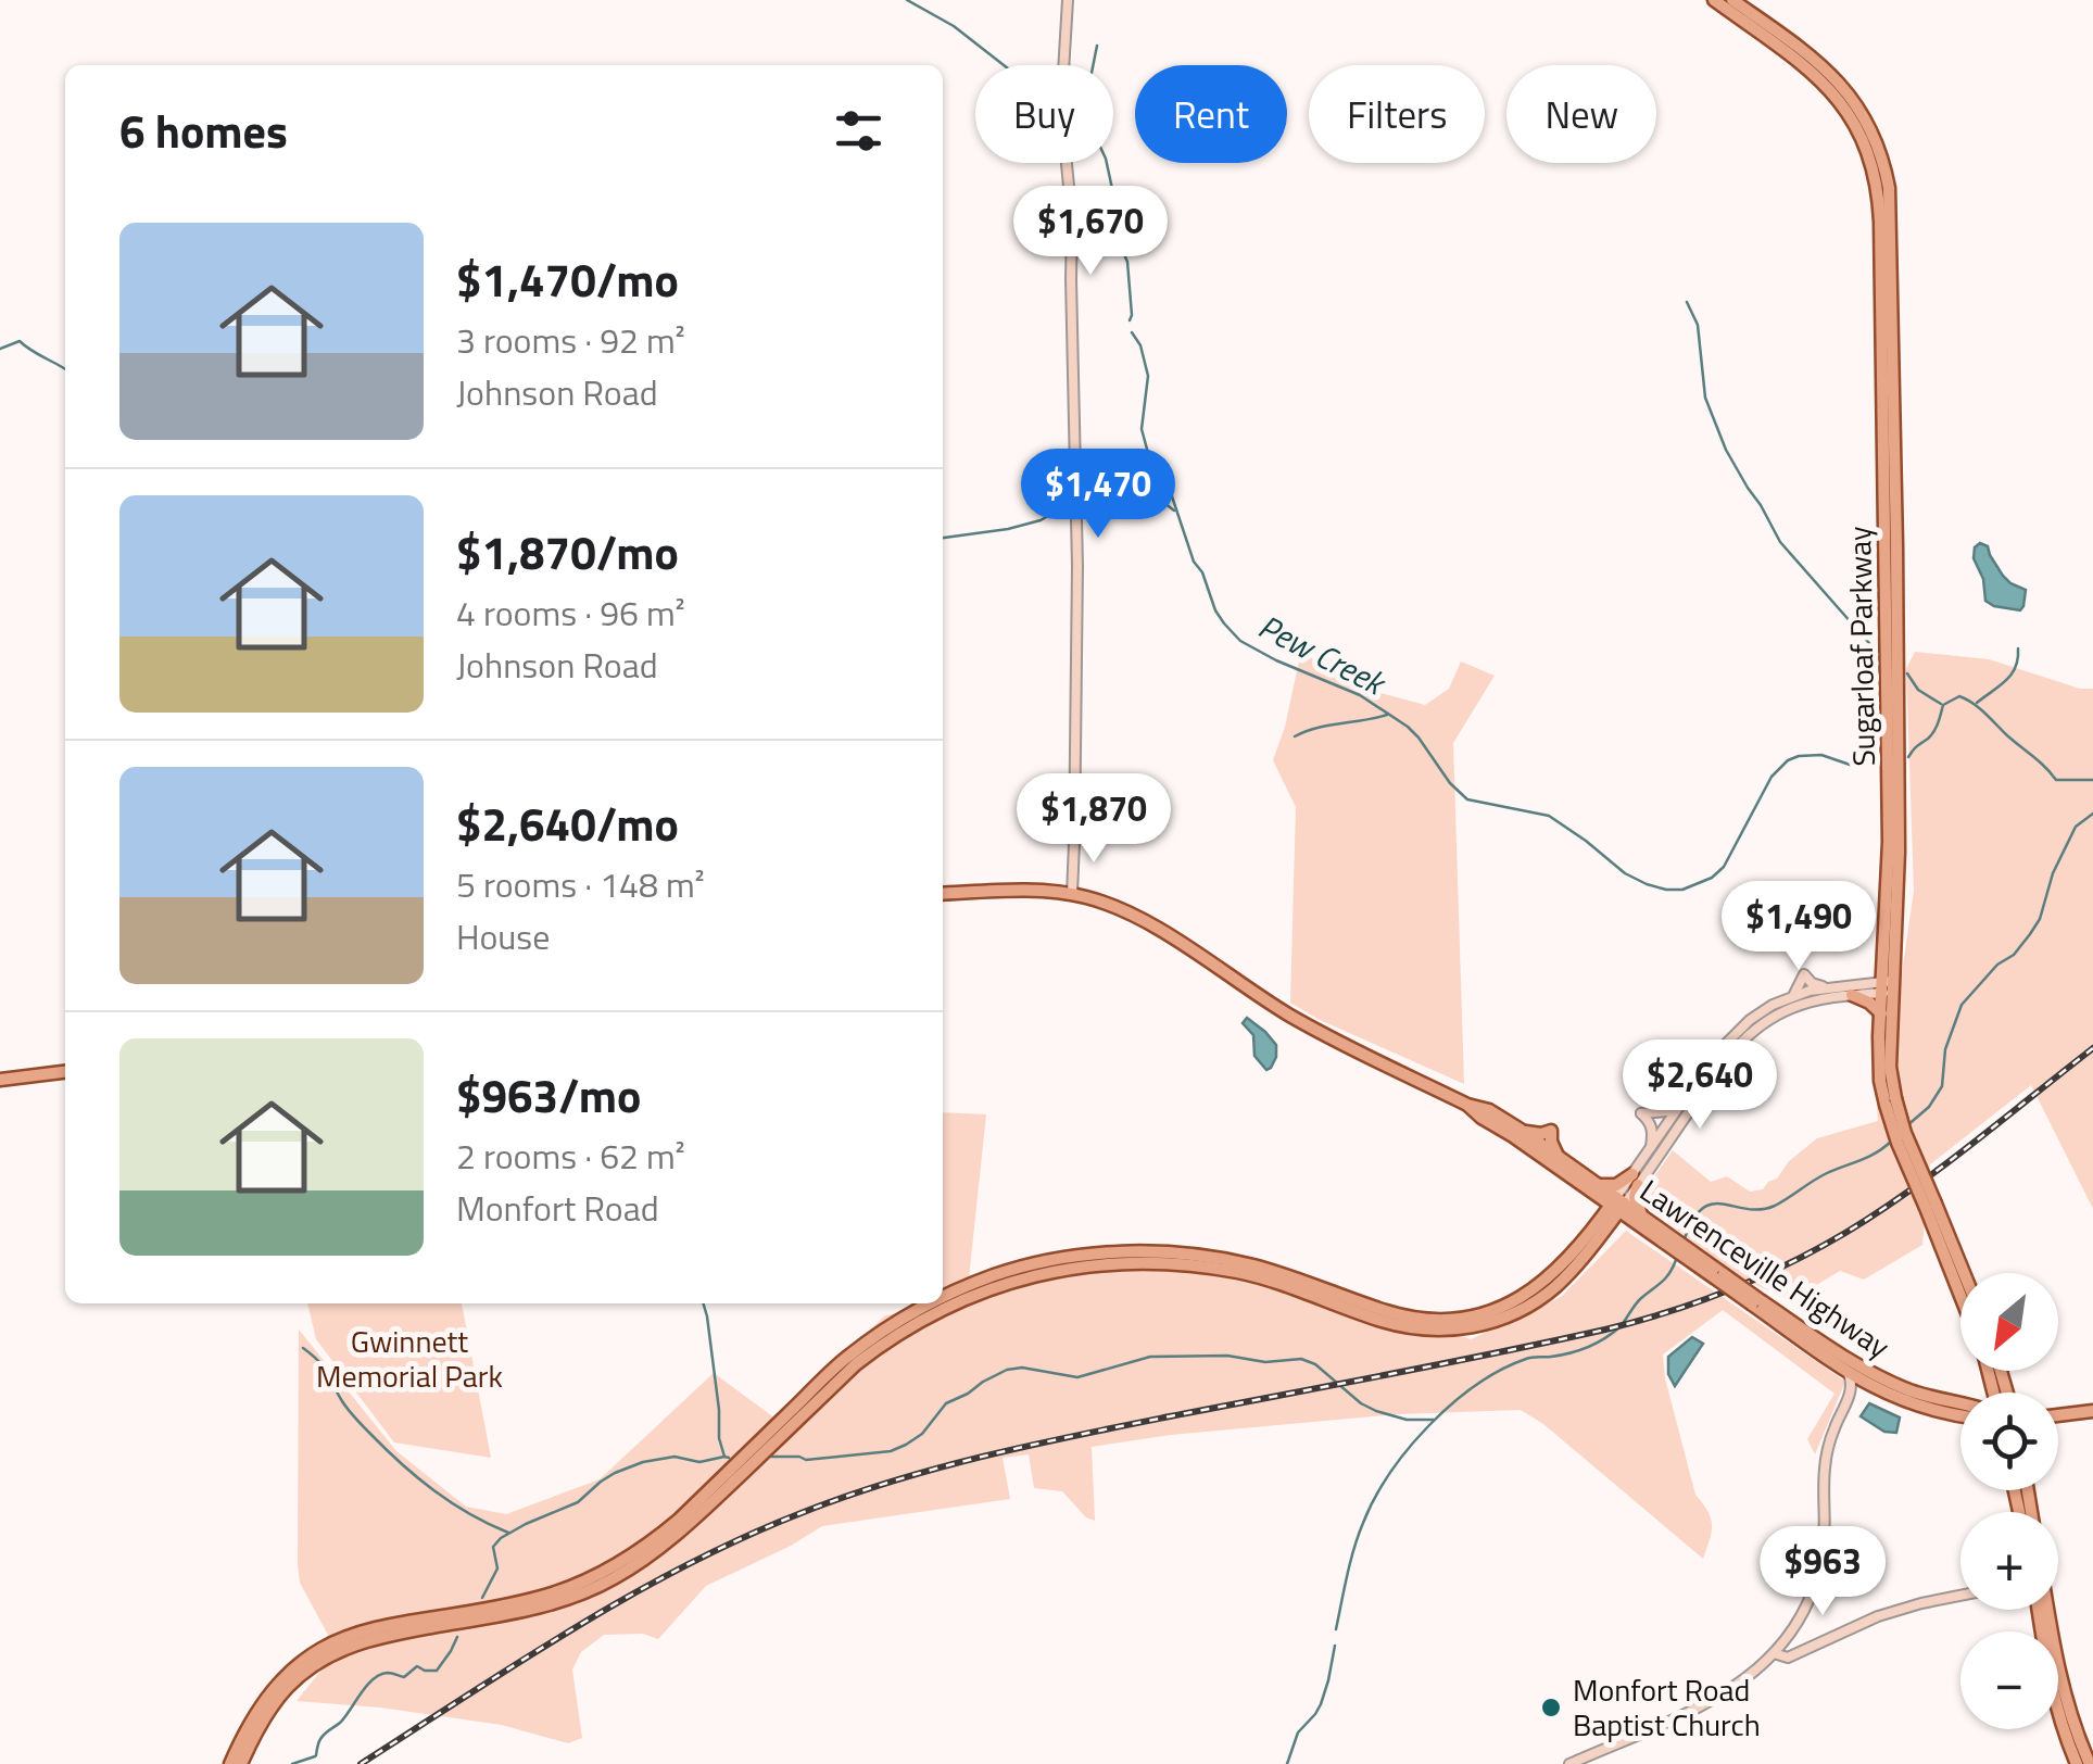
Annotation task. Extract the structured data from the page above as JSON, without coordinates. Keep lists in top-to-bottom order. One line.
{"streets":{"main road":["Sugarloaf Parkway","Lawrenceville Highway"]},"water":["Pew Creek"],"parks":["Gwinnett Memorial Park"],"places":["Monfort Road Baptist Church"],"north":"bottom left","page":{"chip":["Buy","Rent","Filters","New"],"heading":"6 homes","price":["$1,670","$1,470","$1,870","$1,490","$2,640","$963"],"list":[{"name":"$1,470/mo","note":"3 rooms · 92 m² · Johnson Road"},{"name":"$1,870/mo","note":"4 rooms · 96 m² · Johnson Road"},{"name":"$2,640/mo","note":"5 rooms · 148 m² · House"},{"name":"$963/mo","note":"2 rooms · 62 m² · Monfort Road"}],"map_buttons":["+","−"]}}
